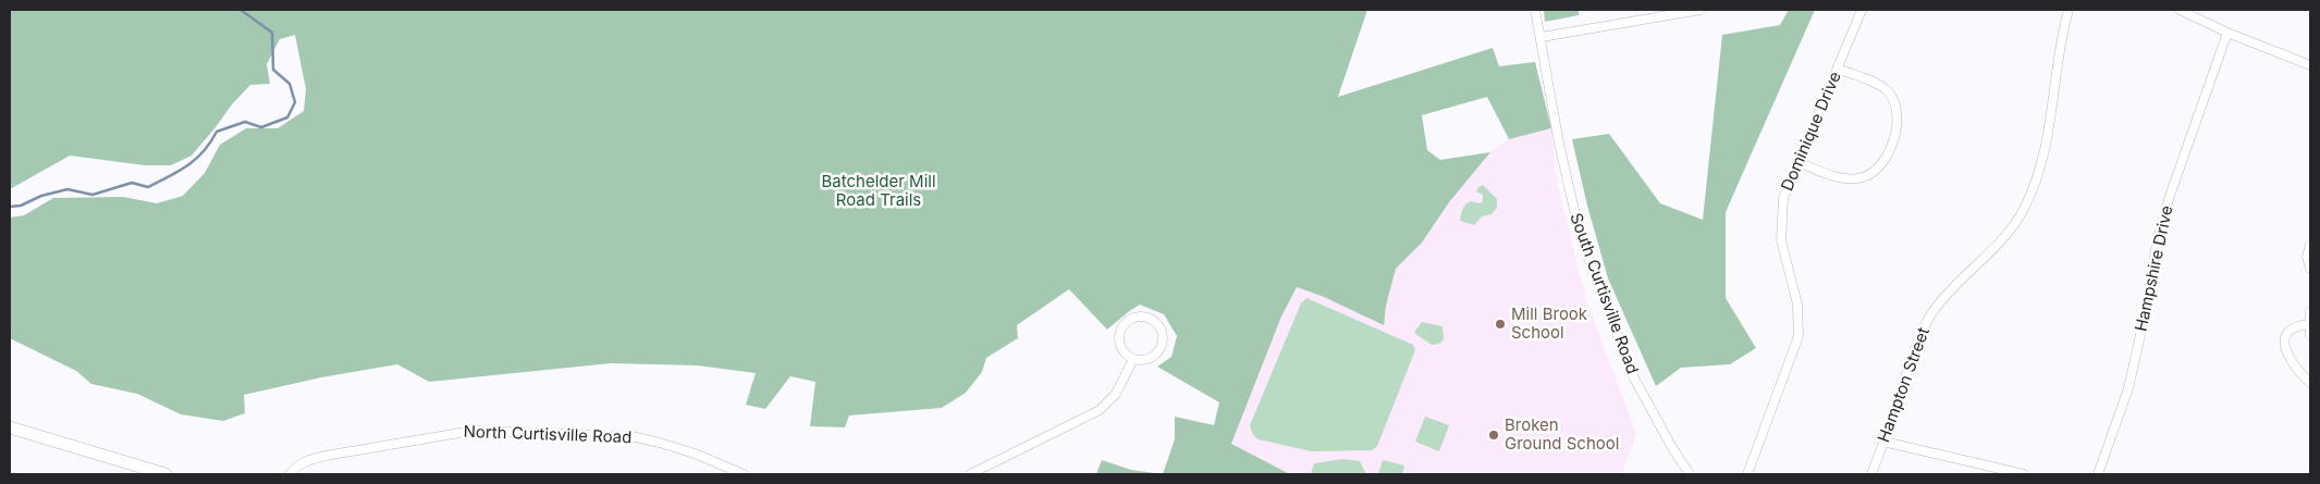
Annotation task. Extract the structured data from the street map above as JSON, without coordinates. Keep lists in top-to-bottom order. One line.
{"streets":{"street":["Dominique Drive","Hampshire Drive","South Curtisville Road","Hampton Street","North Curtisville Road"]},"parks":["Batchelder Mill Road Trails"],"places":["Mill Brook School","Broken Ground School"]}
